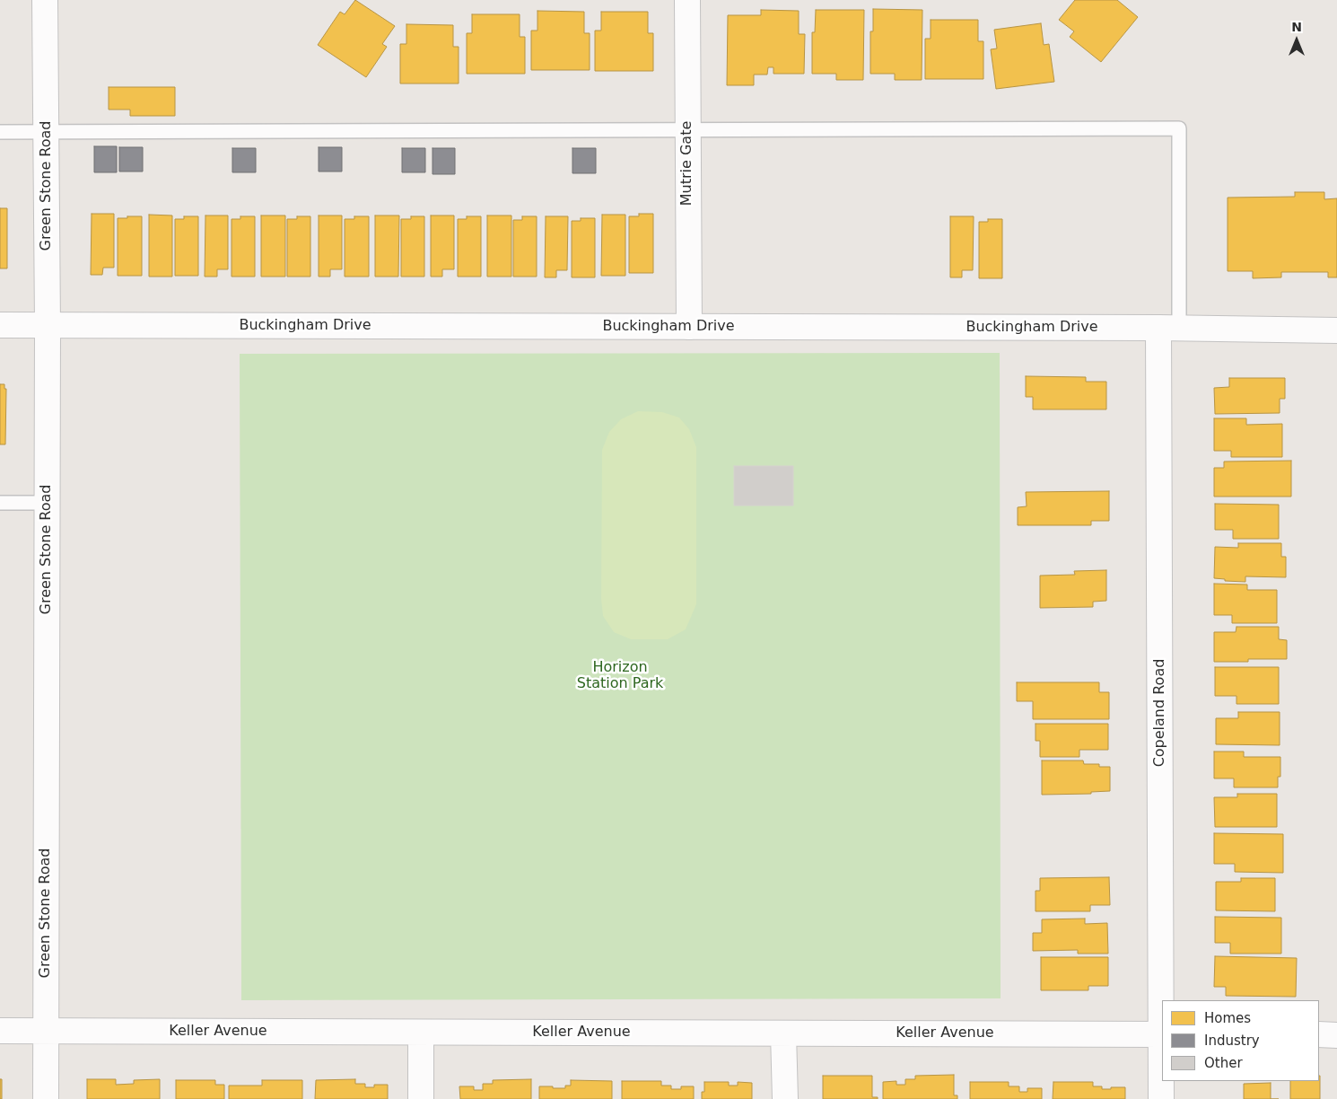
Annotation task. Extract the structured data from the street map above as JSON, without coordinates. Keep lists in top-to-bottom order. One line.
{"streets":{"street":["Mutrie Gate","Green Stone Road","Buckingham Drive","Copeland Road","Keller Avenue"]},"crossings":[["Mutrie Gate","Buckingham Drive"],["Green Stone Road","Buckingham Drive"],["Green Stone Road","Keller Avenue"],["Buckingham Drive","Copeland Road"]],"parks":["Horizon Station Park"],"legend":["Homes","Industry","Other"],"north":"top"}
